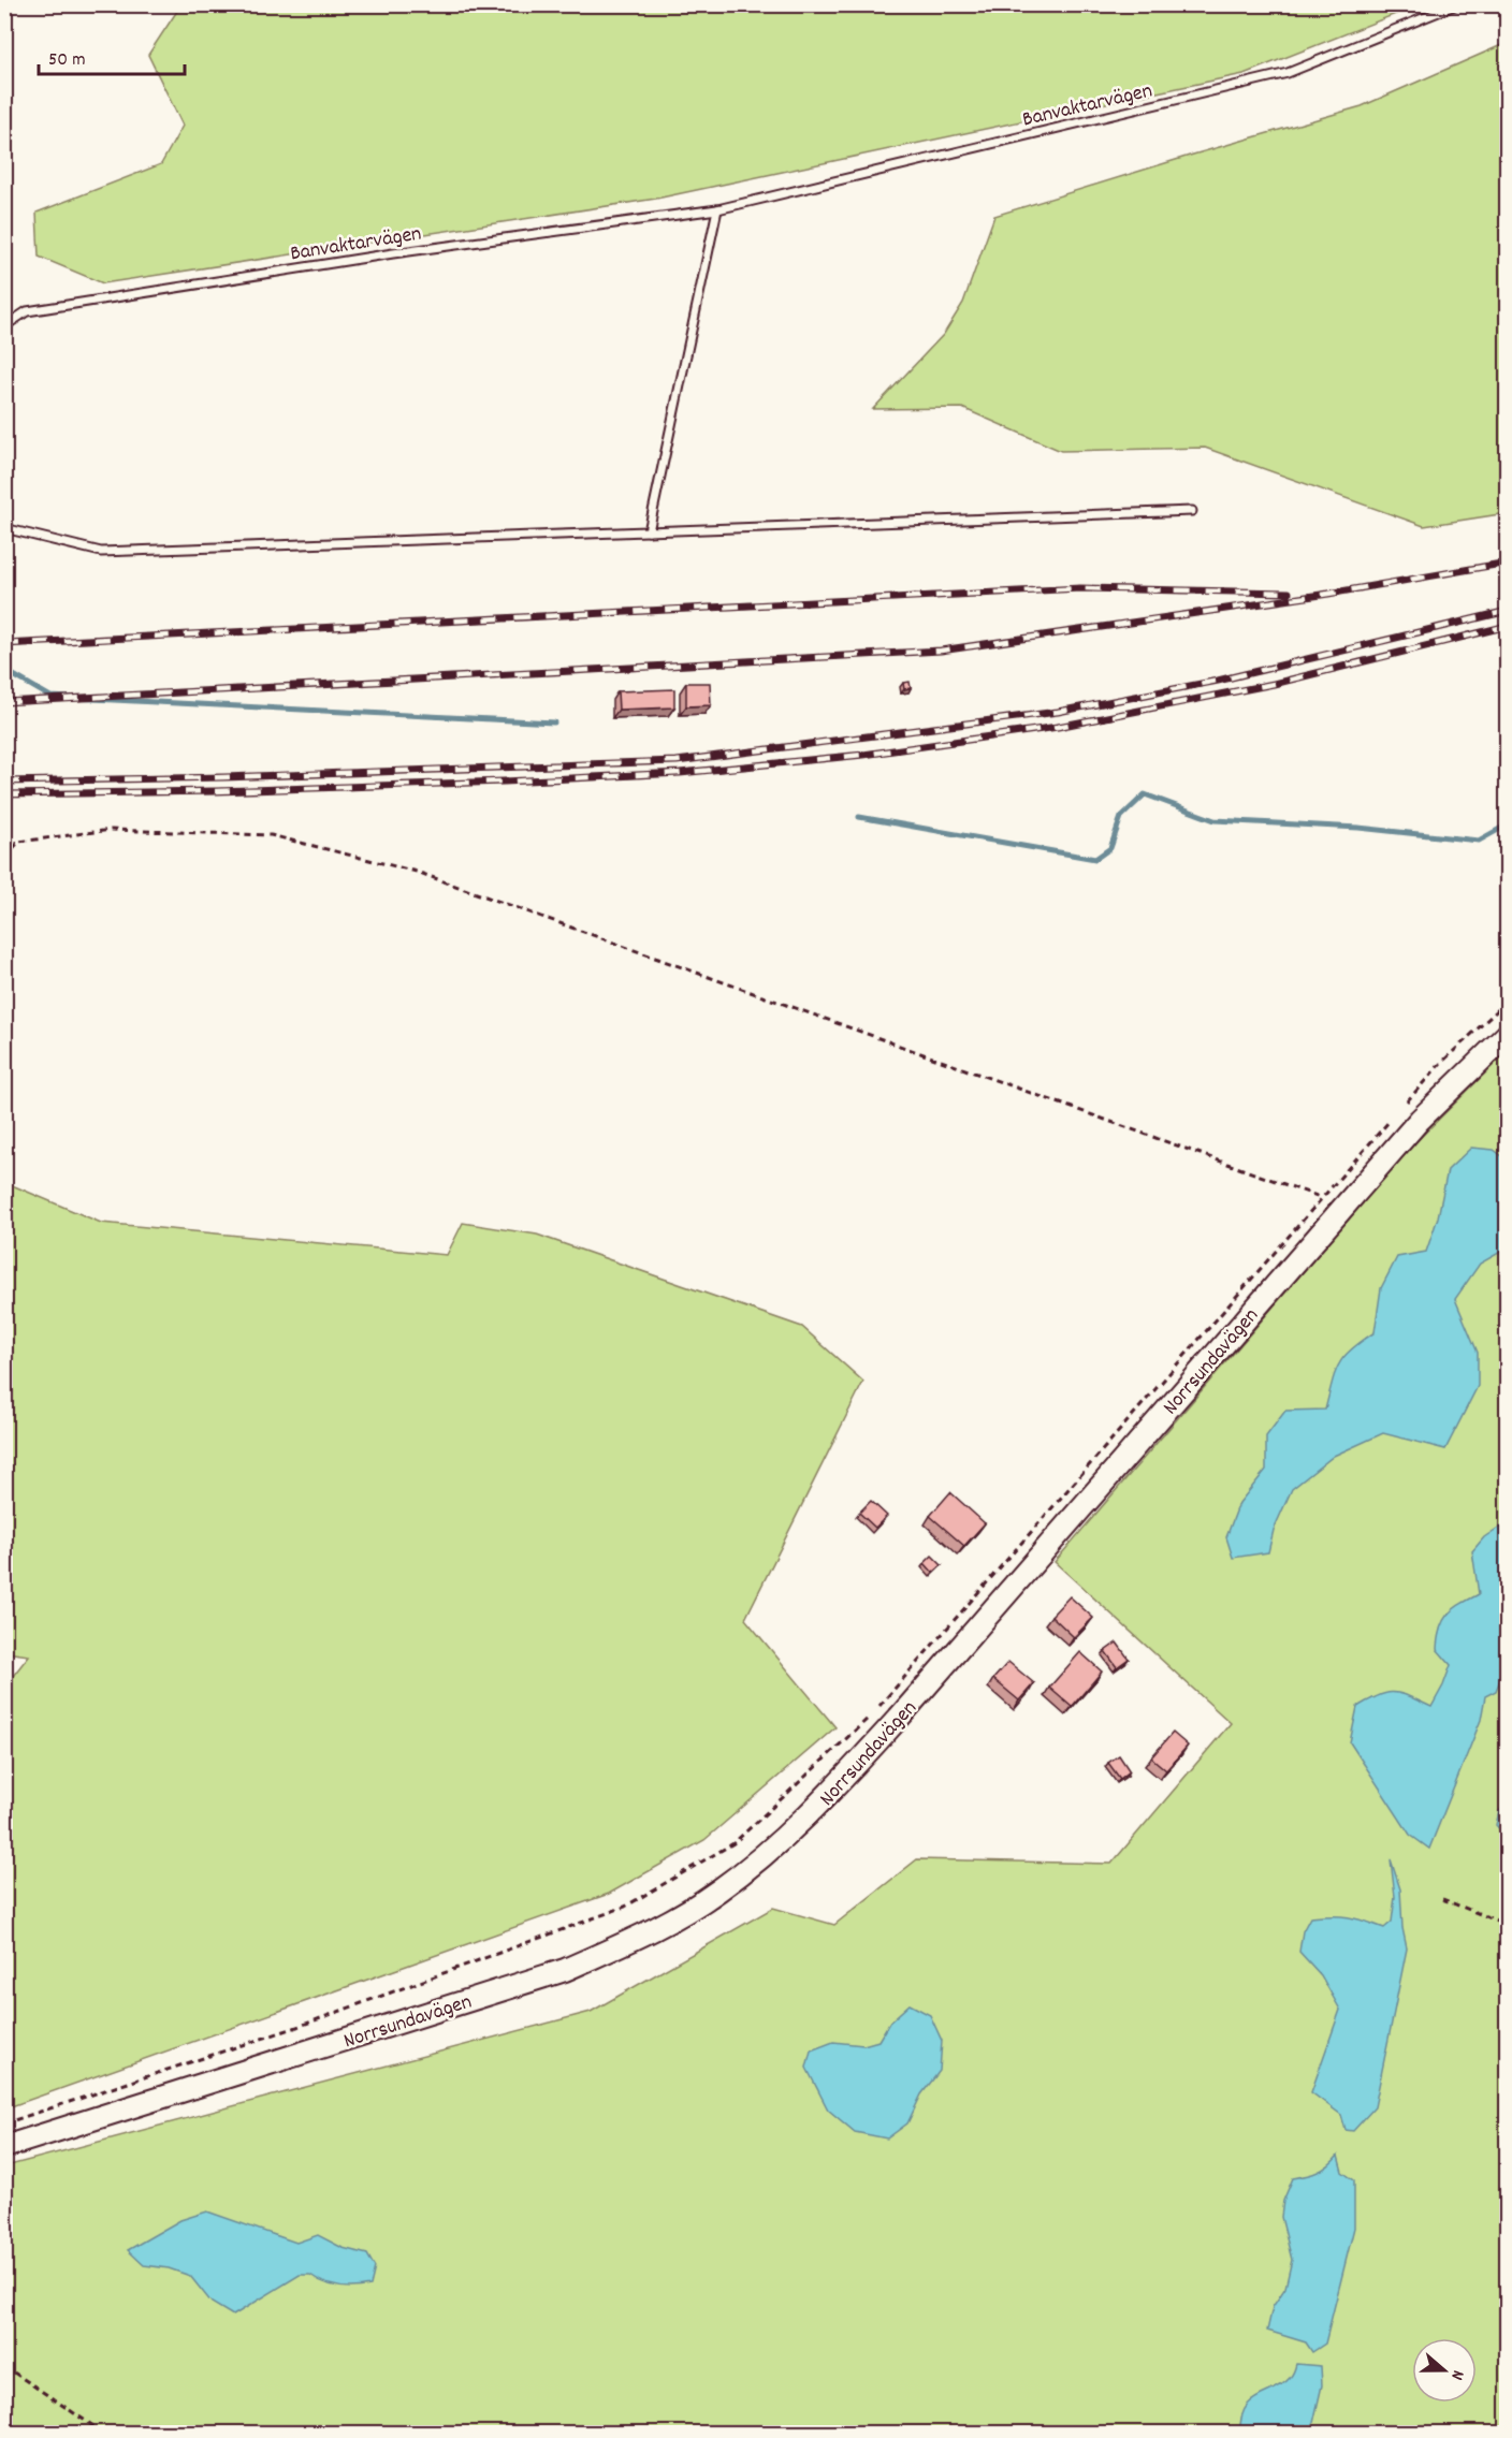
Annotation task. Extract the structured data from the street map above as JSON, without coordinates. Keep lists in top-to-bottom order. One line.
{"streets":{"street":["Norrsundavägen"],"lane":["Banvaktarvägen"]},"scale_bar":"50 m","north":"right"}
